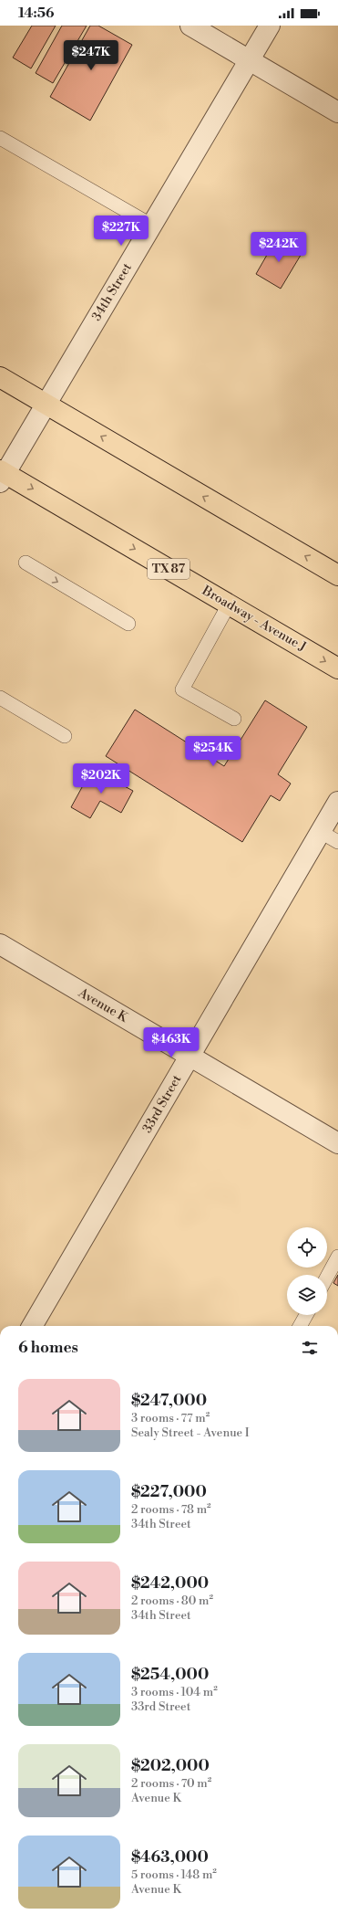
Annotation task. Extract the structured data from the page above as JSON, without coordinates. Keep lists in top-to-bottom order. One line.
{"streets":{"main road":["TX 87","Broadway - Avenue J"],"street":["34th Street","Avenue K","33rd Street"]},"crossings":[["34th Street","Broadway - Avenue J"],["Avenue K","33rd Street"]],"page":{"status":"14:56","price":["$247K","$227K","$242K","$254K","$202K","$463K"],"heading":"6 homes","list":[{"name":"$247,000","note":"3 rooms · 77 m² · Sealy Street - Avenue I"},{"name":"$227,000","note":"2 rooms · 78 m² · 34th Street"},{"name":"$242,000","note":"2 rooms · 80 m² · 34th Street"},{"name":"$254,000","note":"3 rooms · 104 m² · 33rd Street"},{"name":"$202,000","note":"2 rooms · 70 m² · Avenue K"},{"name":"$463,000","note":"5 rooms · 148 m² · Avenue K"}]}}
